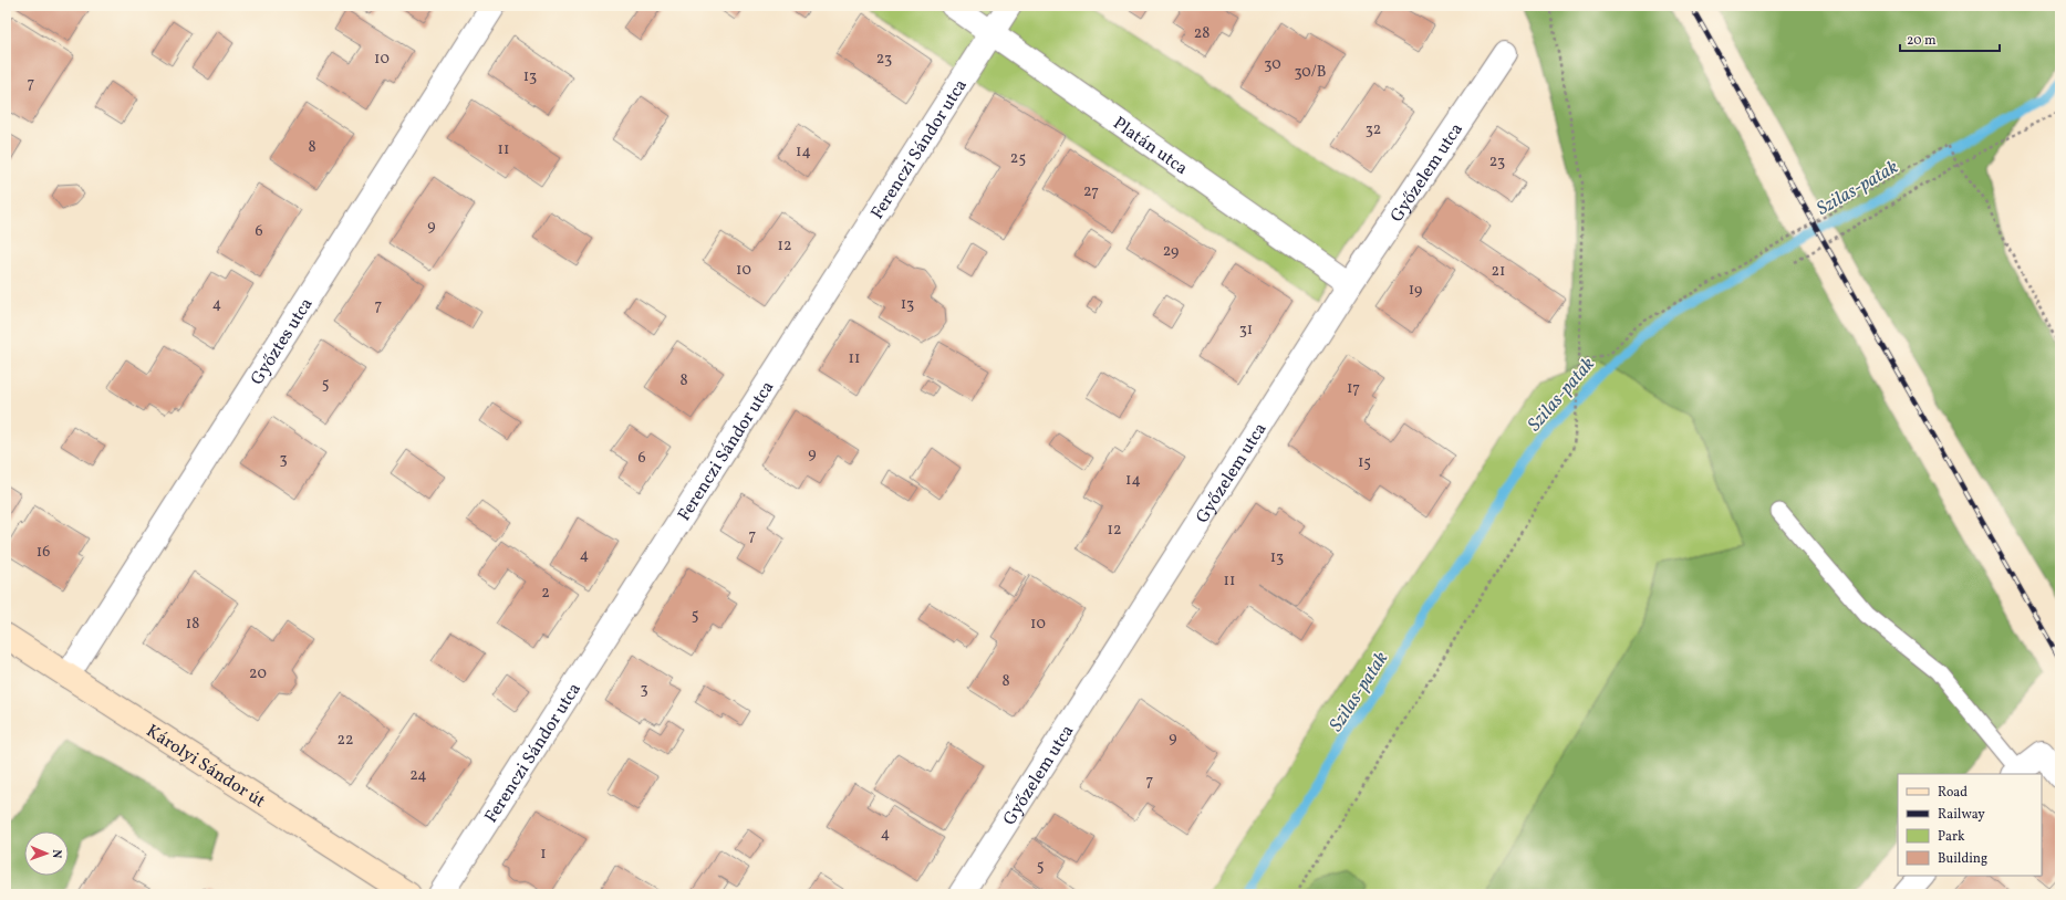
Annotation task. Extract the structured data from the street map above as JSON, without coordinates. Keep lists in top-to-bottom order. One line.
{"streets":{"street":["Platán utca","Ferenczi Sándor utca","Győzelem utca","Győztes utca","Károlyi Sándor út"]},"crossings":[["Platán utca","Ferenczi Sándor utca"],["Platán utca","Győzelem utca"],["Győztes utca","Károlyi Sándor út"]],"water":["Szilas-patak"],"house_numbers":["28","10","23","30","30/B","13","7","32","8","11","14","25","23","27","9","6","12","29","10","21","19","4","13","7","31","11","8","5","17","9","6","3","15","14","12","7","16","4","13","11","2","5","18","10","20","8","3","9","22","24","7","4","1","5"],"legend":["Road","Railway","Park","Building"],"scale_bar":"20 m","north":"right"}
